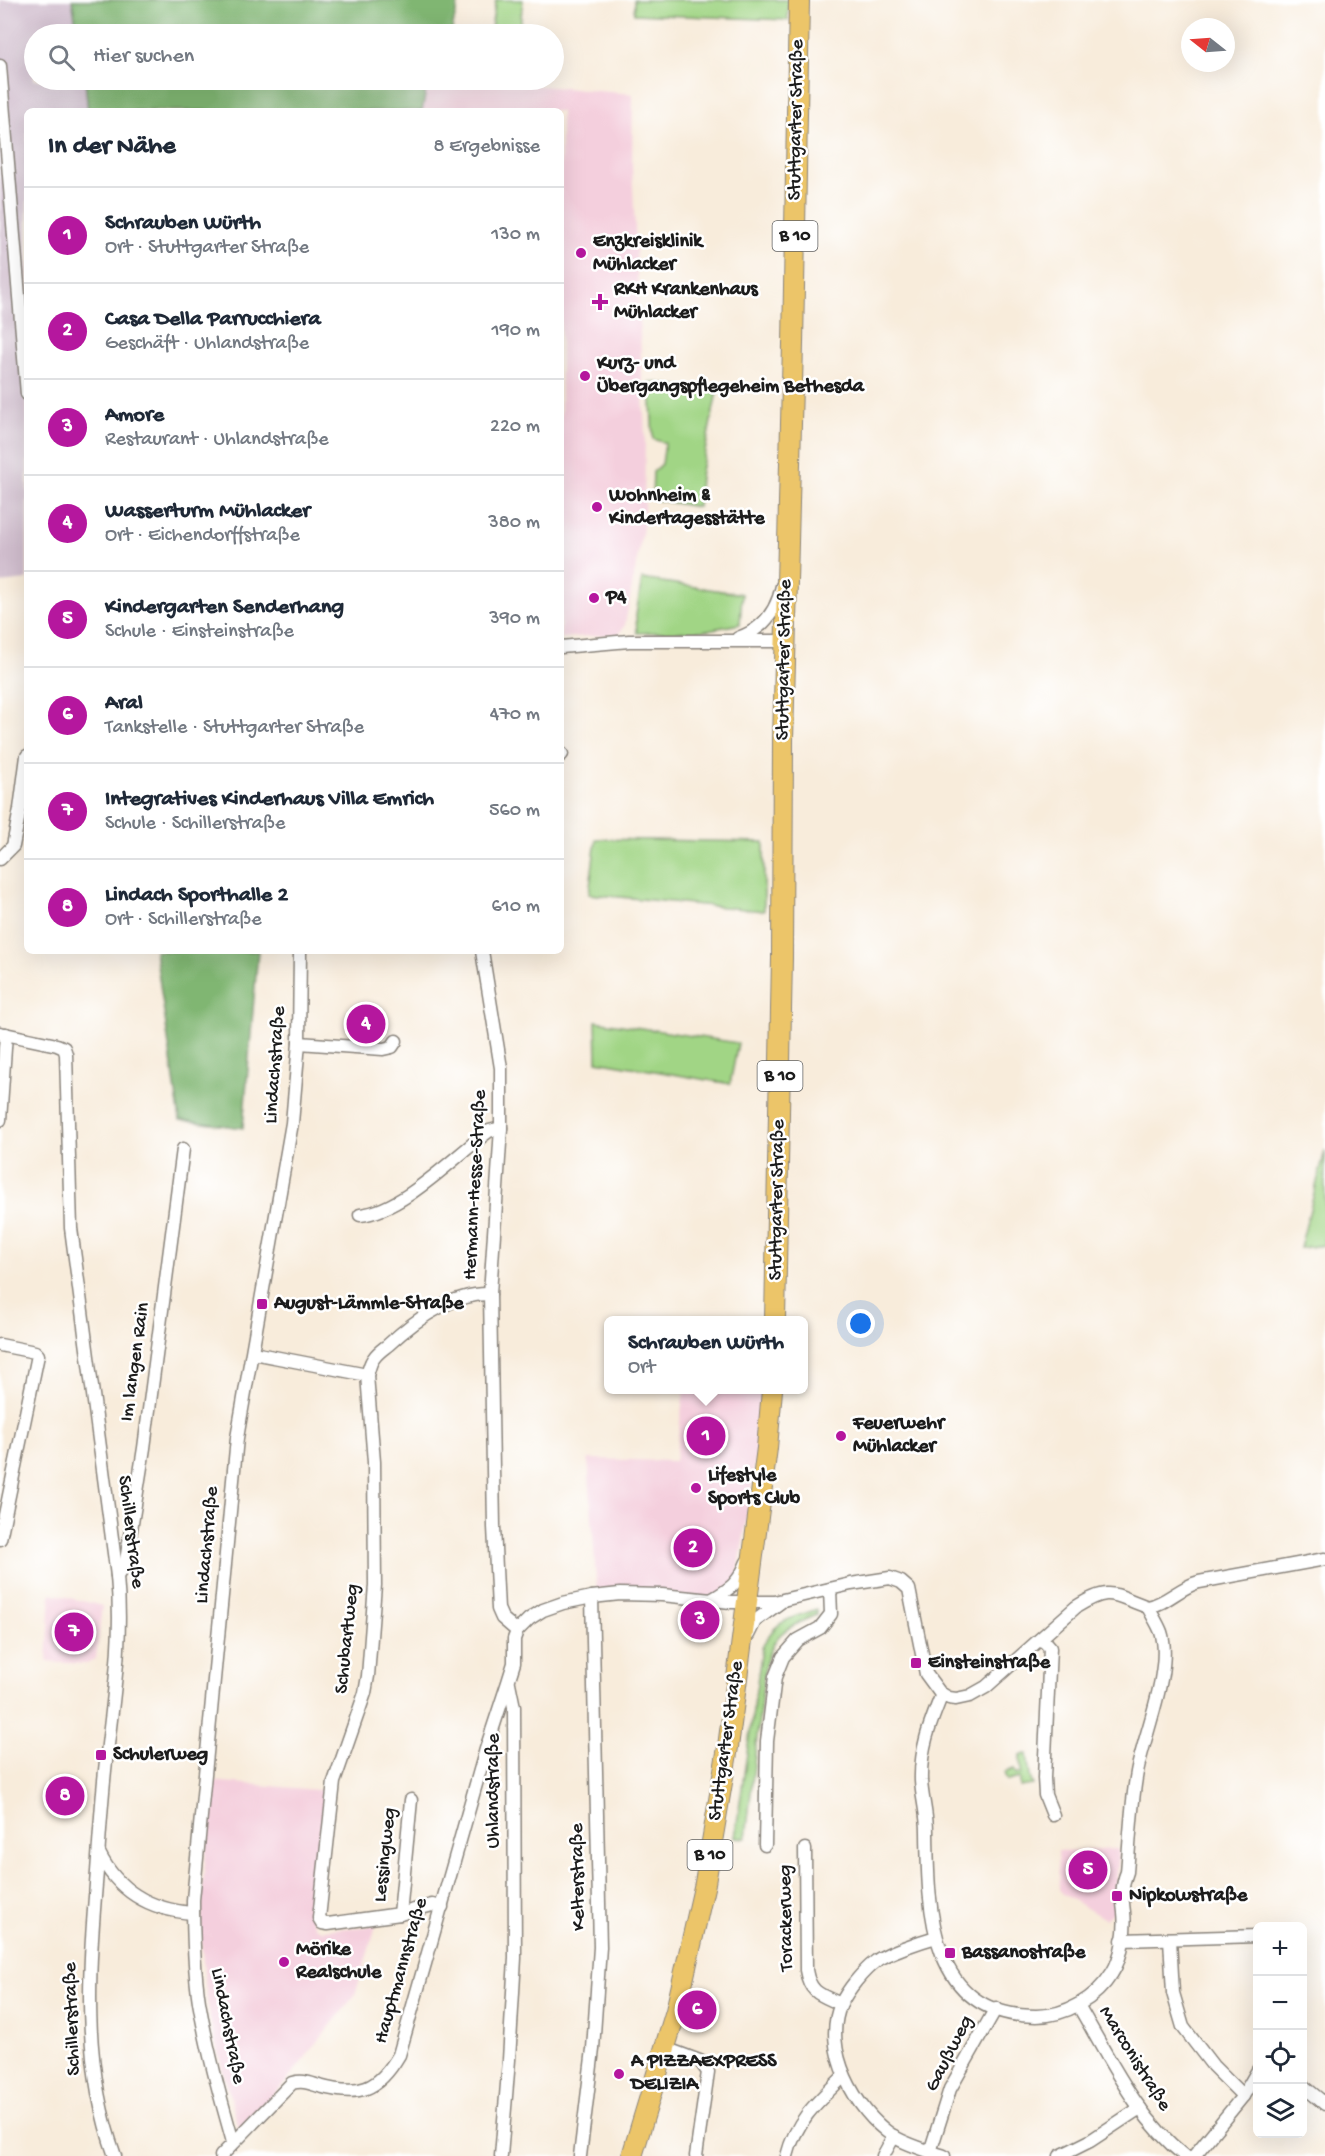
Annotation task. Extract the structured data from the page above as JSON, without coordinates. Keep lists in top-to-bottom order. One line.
{"streets":{"main road":["Stuttgarter Straße","B 10"],"street":["Lindachstraße","Hermann-Hesse-Straße","Im langen Rain","Schillerstraße","Schubartweg","Uhlandstraße","Lessingweg","Kelterstraße","Torackerweg","Hauptmannstraße","Gaußweg","Marconistraße"]},"crossings":[["Lindachstraße","Hauptmannstraße"],["Hermann-Hesse-Straße","Uhlandstraße"],["Im langen Rain","Schillerstraße"],["Schubartweg","Lessingweg"],["Schubartweg","Hauptmannstraße"],["Uhlandstraße","Hauptmannstraße"]],"places":{"other":["Enzkreisklinik Mühlacker","Kurz- und Übergangspflegeheim Bethesda","Wohnheim & Kindertagesstätte","P4","Feuerwehr Mühlacker","Lifestyle Sports Club","Mörike Realschule","A PIZZAEXPRESS DELIZIA"],"health":["RKH Krankenhaus Mühlacker"],"transit":["August-Lämmle-Straße","Einsteinstraße","Schulerweg","Nipkowstraße","Bassanostraße"]},"north":"left","page":{"search":"Hier suchen","heading":["In der Nähe","8 Ergebnisse"],"list":[{"mark":"1","name":"Schrauben Würth","note":"Ort · Stuttgarter Straße","value":"130 m"},{"mark":"2","name":"Casa Della Parrucchiera","note":"Geschäft · Uhlandstraße","value":"190 m"},{"mark":"3","name":"Amore","note":"Restaurant · Uhlandstraße","value":"220 m"},{"mark":"4","name":"Wasserturm Mühlacker","note":"Ort · Eichendorffstraße","value":"380 m"},{"mark":"5","name":"Kindergarten Senderhang","note":"Schule · Einsteinstraße","value":"390 m"},{"mark":"6","name":"Aral","note":"Tankstelle · Stuttgarter Straße","value":"470 m"},{"mark":"7","name":"Integratives Kinderhaus Villa Emrich","note":"Schule · Schillerstraße","value":"560 m"},{"mark":"8","name":"Lindach Sporthalle 2","note":"Ort · Schillerstraße","value":"610 m"}],"pins":["4","1","2","3","7","8","5","6"],"popup":["Schrauben Würth","Ort"],"map_buttons":["+","−"]}}
